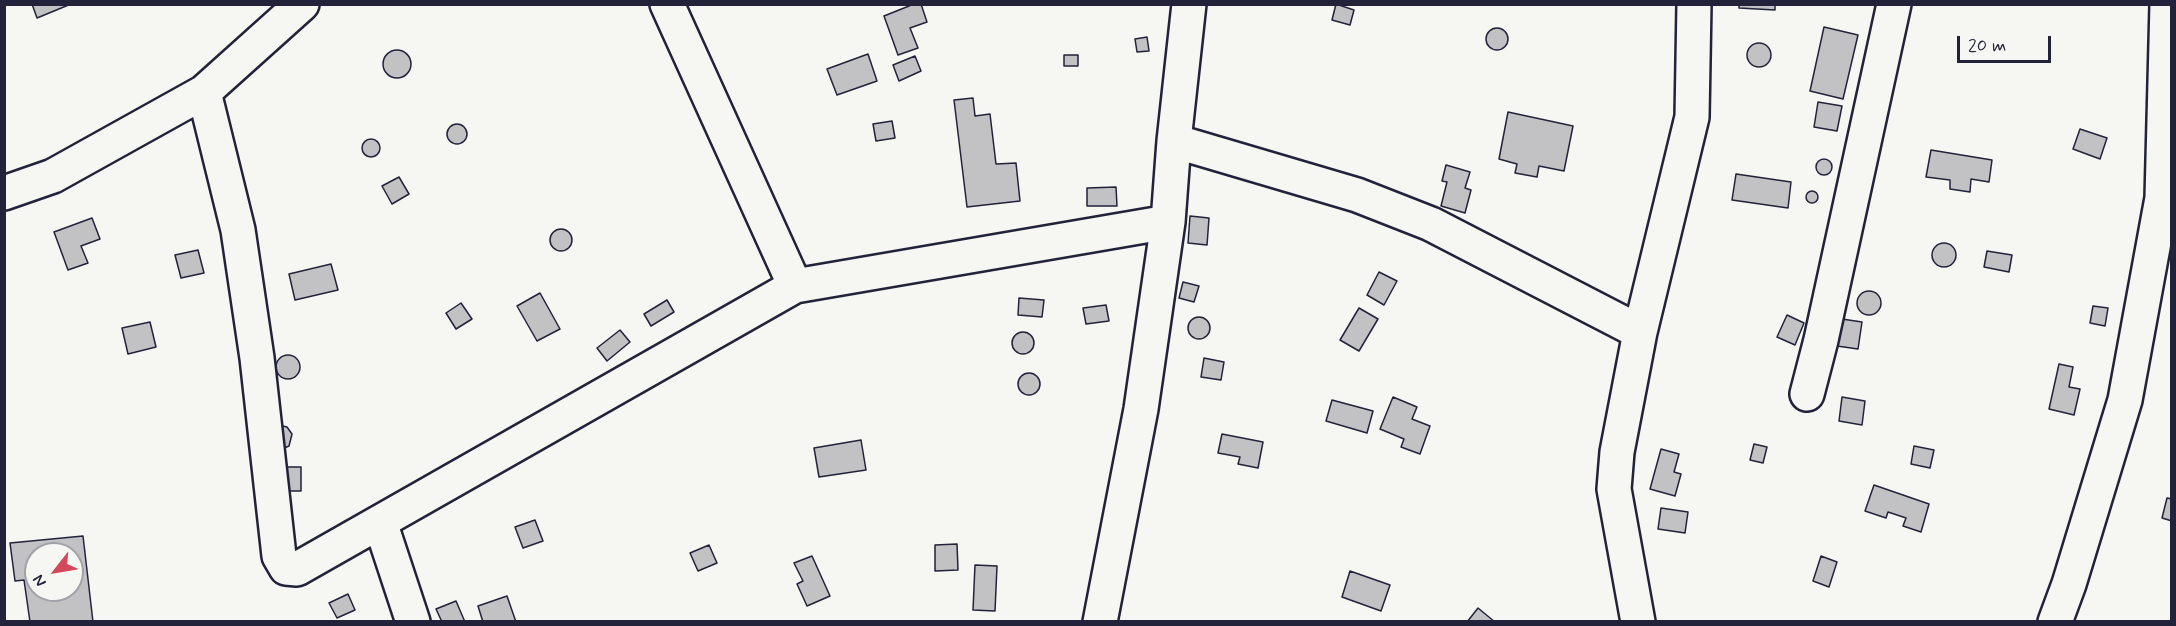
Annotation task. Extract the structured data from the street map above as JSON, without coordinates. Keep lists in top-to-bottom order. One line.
{"scale_bar":"20 m","north":"bottom left"}
